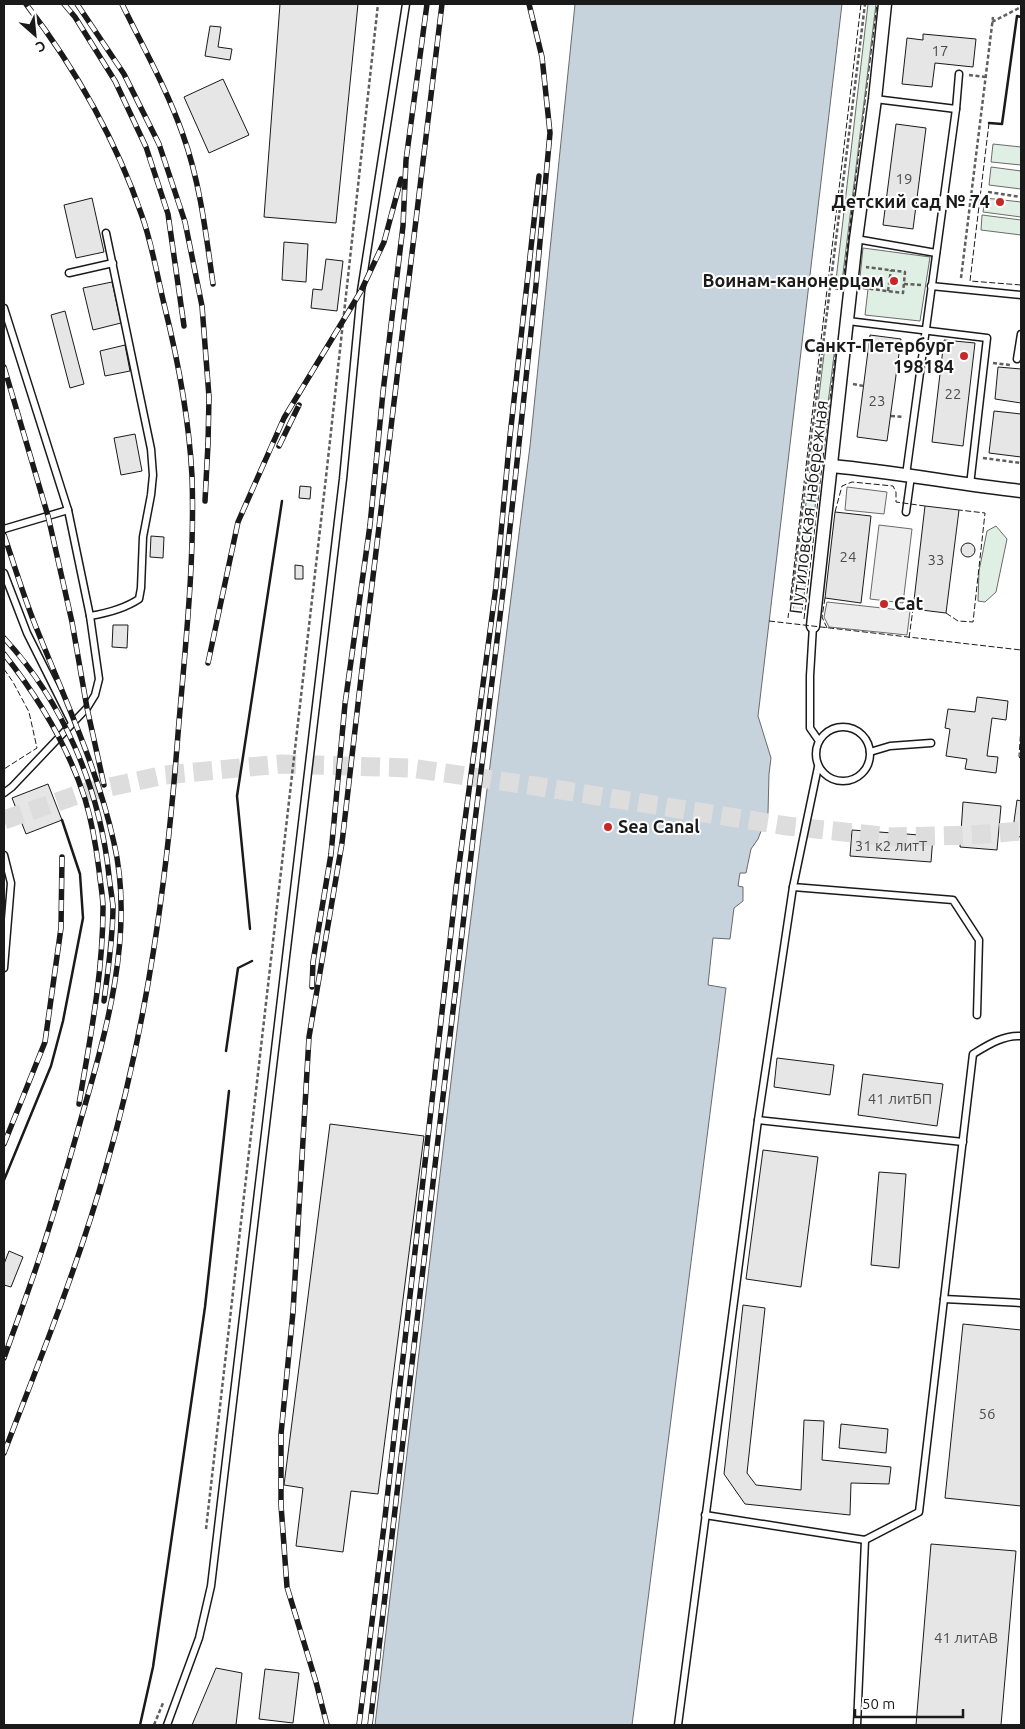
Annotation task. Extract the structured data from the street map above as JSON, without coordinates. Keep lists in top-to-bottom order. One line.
{"streets":{"street":["Путиловская набережная"]},"places":["Детский сад № 74","Воинам-канонерцам","Санкт-Петербург 198184","Cat","Sea Canal"],"house_numbers":["17","19","22","23","24","33","31 к2 литТ","41 литБП","56","41 литАВ"],"scale_bar":"50 m","north":"bottom right"}
